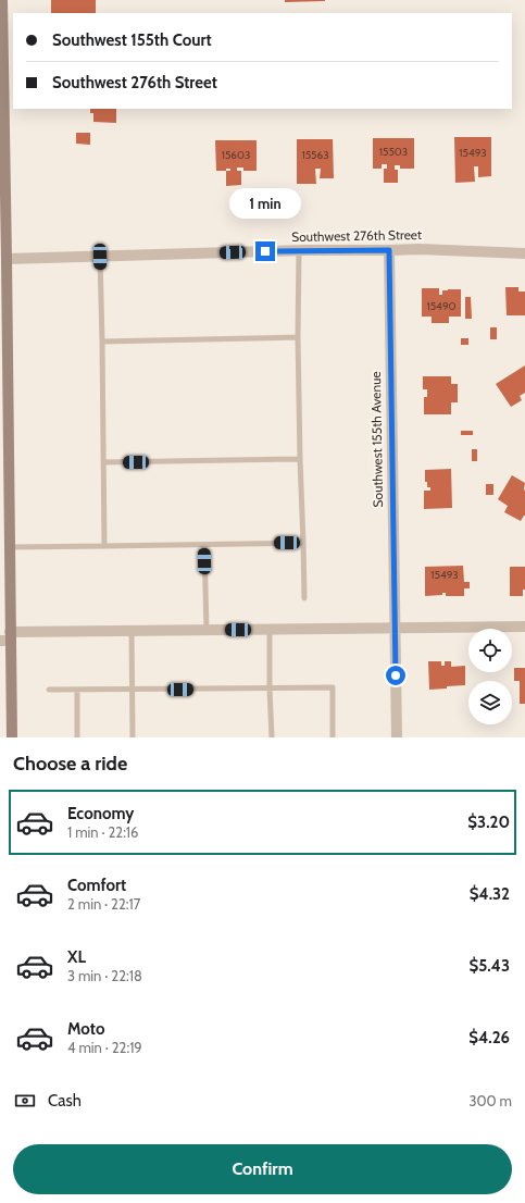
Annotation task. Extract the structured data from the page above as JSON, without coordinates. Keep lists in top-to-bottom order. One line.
{"streets":{"street":["Southwest 276th Street","Southwest 155th Avenue"]},"crossings":[["Southwest 276th Street","Southwest 155th Avenue"]],"house_numbers":["15503","15493","15603","15563","15490","15493"],"page":{"banner":["Southwest 155th Court","Southwest 276th Street"],"bubble":"1 min","heading":"Choose a ride","list":[{"name":"Economy","note":"1 min · 22:16","value":"$3.20"},{"name":"Comfort","note":"2 min · 22:17","value":"$4.32"},{"name":"XL","note":"3 min · 22:18","value":"$5.43"},{"name":"Moto","note":"4 min · 22:19","value":"$4.26"}],"pay":["Cash","300 m"],"buttons":"Confirm"}}
